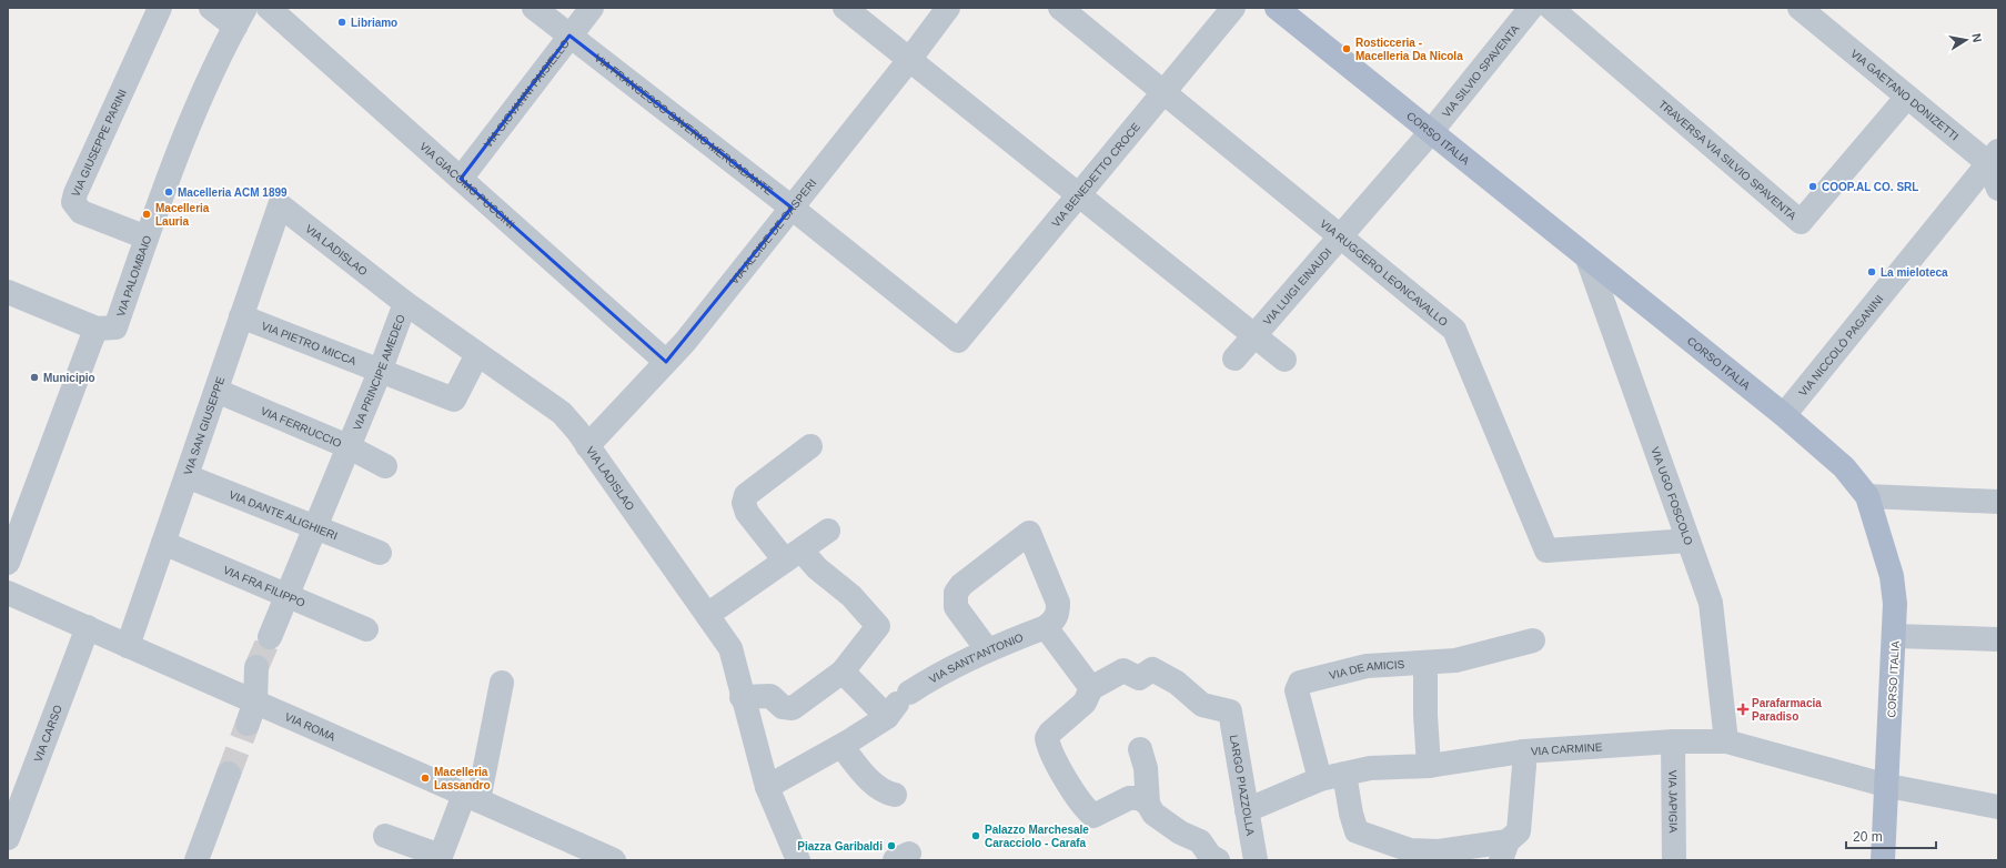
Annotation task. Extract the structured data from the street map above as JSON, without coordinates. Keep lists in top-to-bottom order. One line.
{"streets":{"main road":["CORSO ITALIA"],"street":["VIA SILVIO SPAVENTA","VIA GIOVANNI PAISIELLO","VIA GAETANO DONIZETTI","VIA FRANCESCO SAVERIO MERCADANTE","VIA GIUSEPPE PARINI","TRAVERSA VIA SILVIO SPAVENTA","VIA BENEDETTO CROCE","VIA GIACOMO PUCCINI","VIA ALCIDE DE GASPERI","VIA LADISLAO","VIA RUGGERO LEONCAVALLO","VIA PALOMBAIO","VIA LUIGI EINAUDI","VIA PIETRO MICCA","VIA NICCOLÒ PAGANINI","VIA PRINCIPE AMEDEO","VIA SAN GIUSEPPE","VIA FERRUCCIO","VIA UGO FOSCOLO","VIA DANTE ALIGHIERI","VIA FRA FILIPPO","VIA SANT'ANTONIO","VIA DE AMICIS","VIA ROMA","VIA CARSO","VIA CARMINE","LARGO PIAZZOLLA","VIA JAPIGIA"]},"crossings":[["VIA SILVIO SPAVENTA","CORSO ITALIA"],["VIA SILVIO SPAVENTA","VIA LUIGI EINAUDI"],["VIA GIOVANNI PAISIELLO","VIA FRANCESCO SAVERIO MERCADANTE"],["VIA GIOVANNI PAISIELLO","VIA GIACOMO PUCCINI"],["VIA GAETANO DONIZETTI","TRAVERSA VIA SILVIO SPAVENTA"],["VIA GAETANO DONIZETTI","VIA NICCOLÒ PAGANINI"],["VIA FRANCESCO SAVERIO MERCADANTE","VIA BENEDETTO CROCE"],["VIA FRANCESCO SAVERIO MERCADANTE","VIA ALCIDE DE GASPERI"],["CORSO ITALIA","VIA LUIGI EINAUDI"],["CORSO ITALIA","VIA NICCOLÒ PAGANINI"],["CORSO ITALIA","VIA UGO FOSCOLO"],["CORSO ITALIA","VIA CARMINE"],["VIA GIUSEPPE PARINI","VIA PALOMBAIO"],["VIA BENEDETTO CROCE","VIA RUGGERO LEONCAVALLO"],["VIA GIACOMO PUCCINI","VIA ALCIDE DE GASPERI"],["VIA ALCIDE DE GASPERI","VIA LADISLAO"],["VIA LADISLAO","VIA PIETRO MICCA"],["VIA LADISLAO","VIA PRINCIPE AMEDEO"],["VIA LADISLAO","VIA SAN GIUSEPPE"],["VIA LADISLAO","VIA SANT'ANTONIO"],["VIA RUGGERO LEONCAVALLO","VIA LUIGI EINAUDI"],["VIA RUGGERO LEONCAVALLO","VIA UGO FOSCOLO"],["VIA PIETRO MICCA","VIA PRINCIPE AMEDEO"],["VIA PIETRO MICCA","VIA SAN GIUSEPPE"],["VIA PRINCIPE AMEDEO","VIA FERRUCCIO"],["VIA PRINCIPE AMEDEO","VIA DANTE ALIGHIERI"],["VIA PRINCIPE AMEDEO","VIA FRA FILIPPO"],["VIA SAN GIUSEPPE","VIA FERRUCCIO"],["VIA SAN GIUSEPPE","VIA DANTE ALIGHIERI"],["VIA SAN GIUSEPPE","VIA FRA FILIPPO"],["VIA SAN GIUSEPPE","VIA ROMA"],["VIA UGO FOSCOLO","VIA CARMINE"],["VIA DE AMICIS","VIA CARMINE"],["VIA ROMA","VIA CARSO"],["VIA CARMINE","LARGO PIAZZOLLA"],["VIA CARMINE","VIA JAPIGIA"]],"places":{"other":["Libriamo","Rosticceria - Macelleria Da Nicola","COOP.AL CO. SRL","Macelleria ACM 1899","Macelleria Lauria","La mieloteca","Municipio","Macelleria Lassandro","Palazzo Marchesale Caracciolo - Carafa","Piazza Garibaldi"],"health":["Parafarmacia Paradiso"]},"scale_bar":"20 m","north":"right"}
